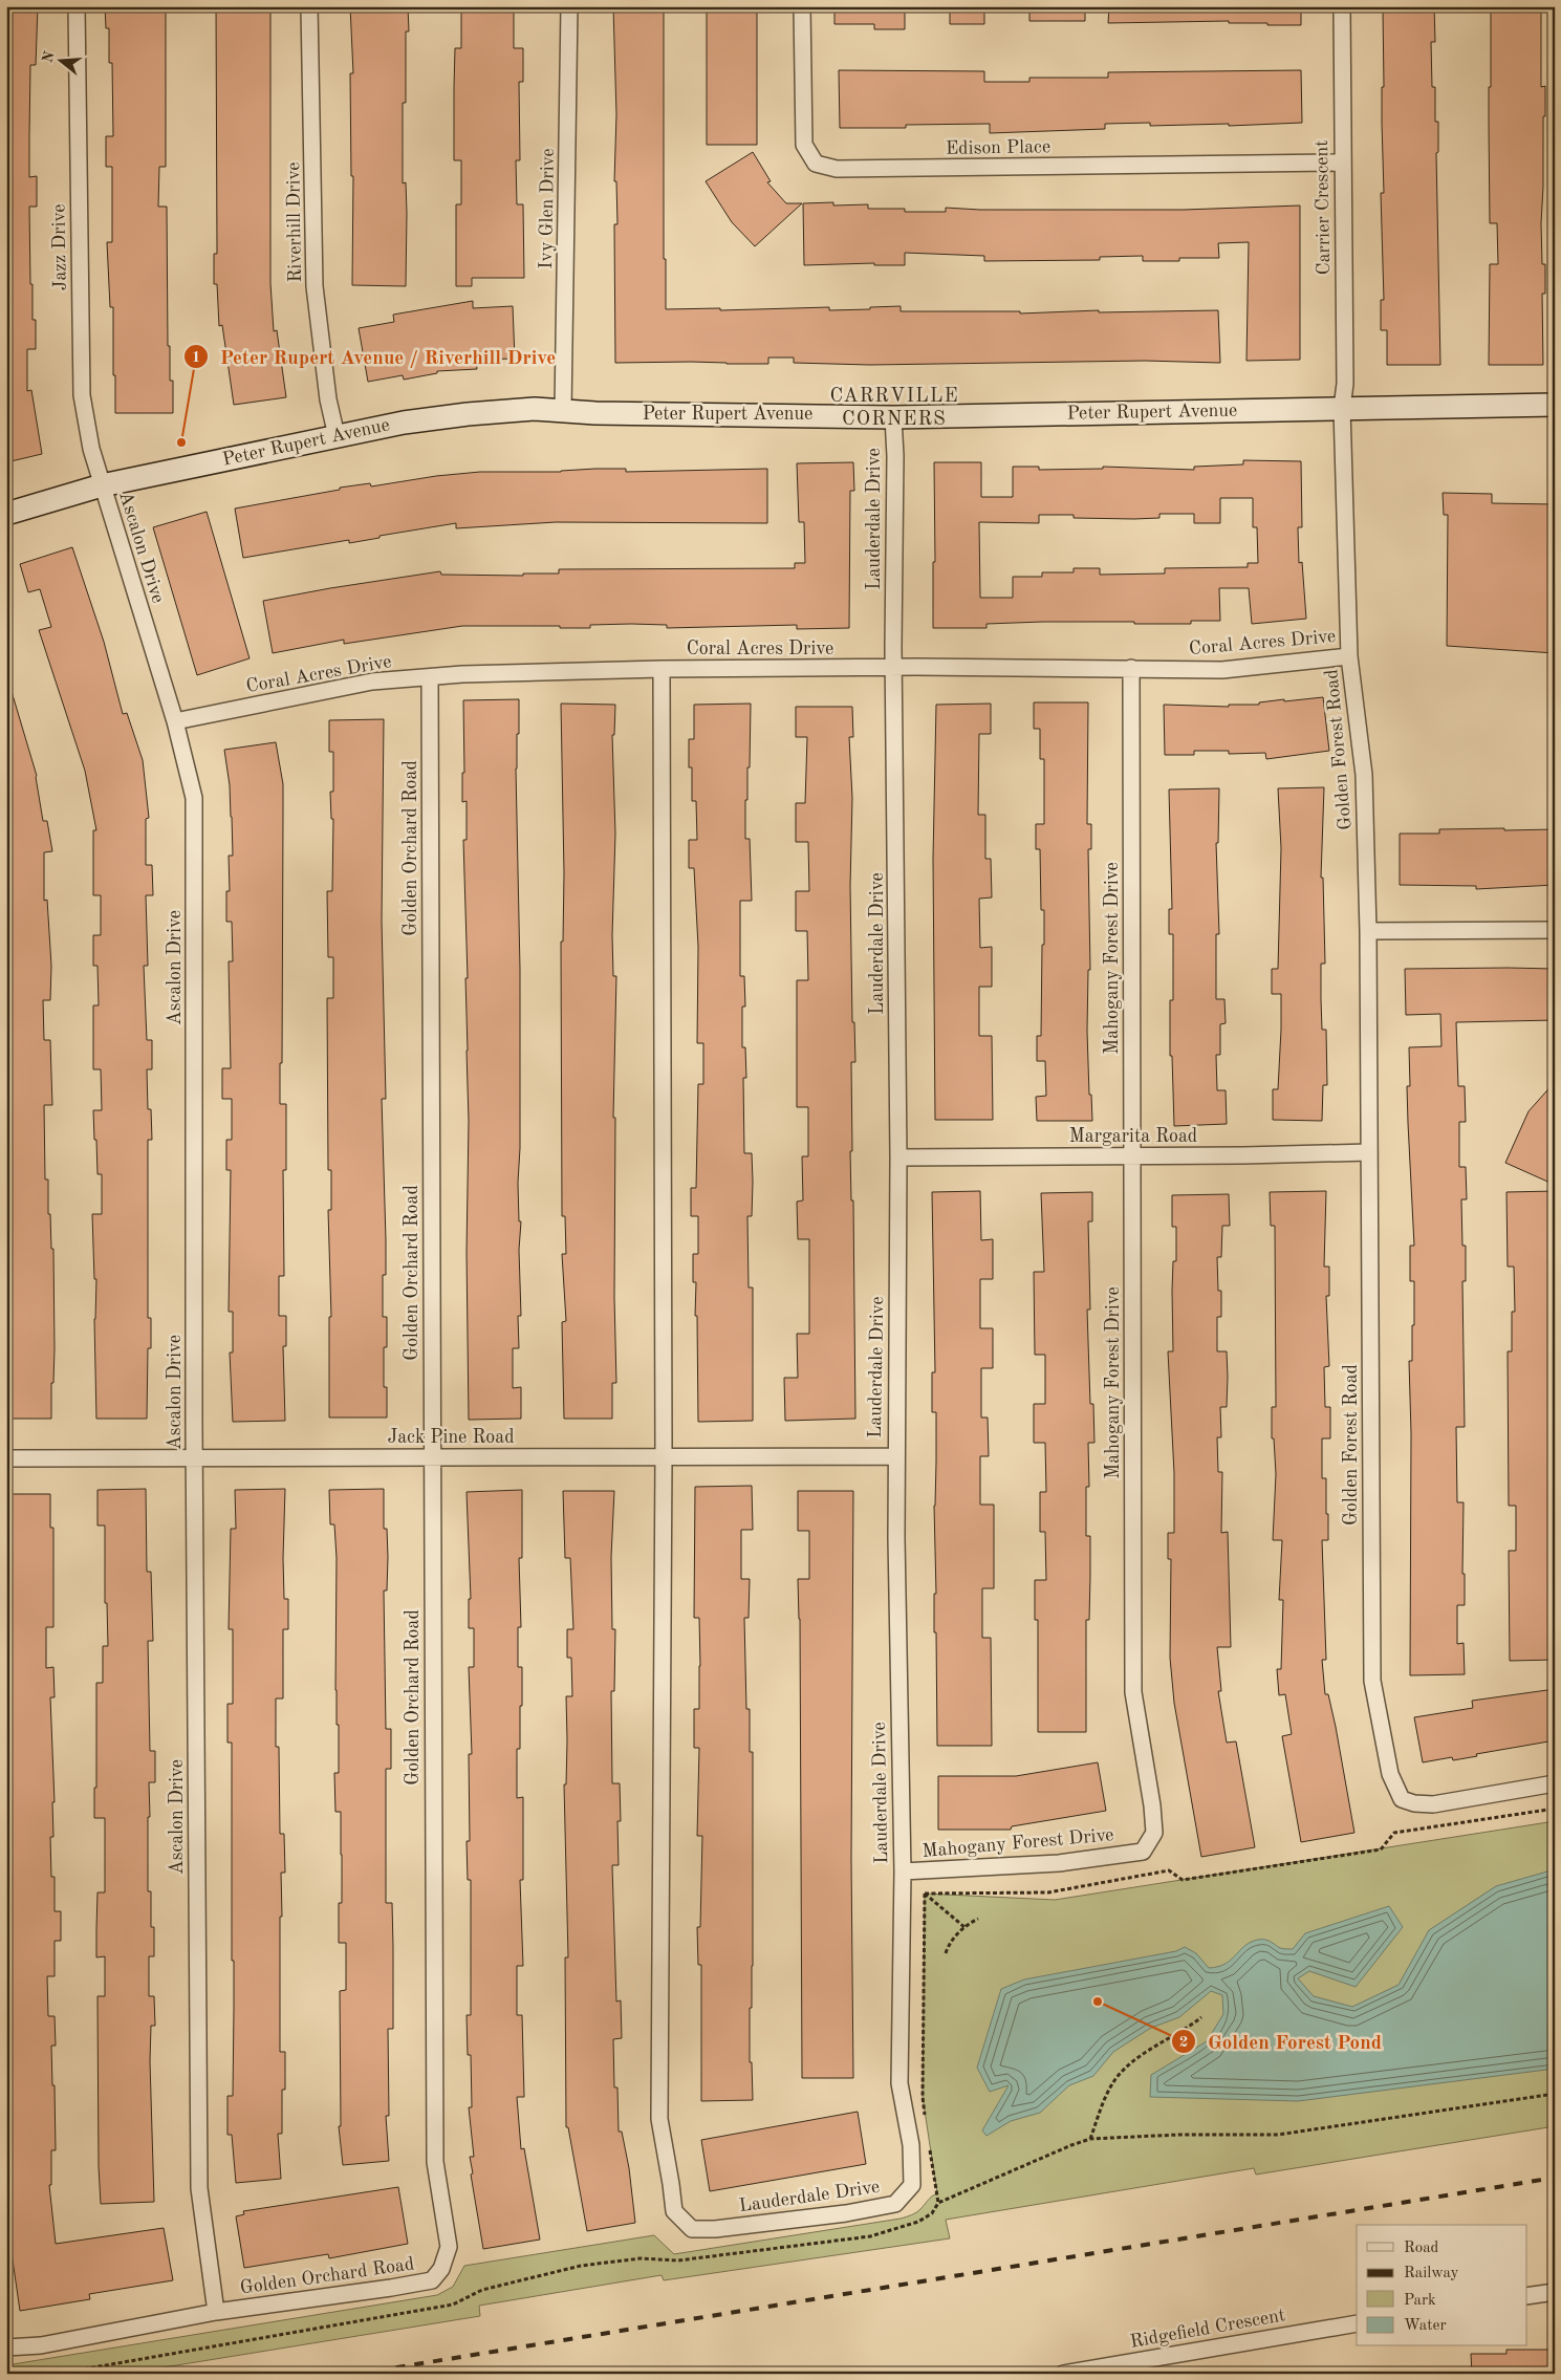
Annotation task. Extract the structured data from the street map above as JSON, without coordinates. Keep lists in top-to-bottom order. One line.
{"streets":{"street":["Edison Place","Carrier Crescent","Ivy Glen Drive","Riverhill Drive","Jazz Drive","Peter Rupert Avenue","Lauderdale Drive","Ascalon Drive","Coral Acres Drive","Golden Forest Road","Golden Orchard Road","Mahogany Forest Drive","Margarita Road","Jack Pine Road","Ridgefield Crescent"]},"crossings":[["Edison Place","Carrier Crescent"],["Carrier Crescent","Peter Rupert Avenue"],["Carrier Crescent","Golden Forest Road"],["Ivy Glen Drive","Peter Rupert Avenue"],["Riverhill Drive","Peter Rupert Avenue"],["Jazz Drive","Peter Rupert Avenue"],["Jazz Drive","Ascalon Drive"],["Peter Rupert Avenue","Lauderdale Drive"],["Peter Rupert Avenue","Ascalon Drive"],["Peter Rupert Avenue","Golden Forest Road"],["Lauderdale Drive","Coral Acres Drive"],["Lauderdale Drive","Mahogany Forest Drive"],["Lauderdale Drive","Margarita Road"],["Lauderdale Drive","Jack Pine Road"],["Ascalon Drive","Coral Acres Drive"],["Ascalon Drive","Golden Orchard Road"],["Ascalon Drive","Jack Pine Road"],["Coral Acres Drive","Golden Forest Road"],["Coral Acres Drive","Golden Orchard Road"],["Coral Acres Drive","Mahogany Forest Drive"],["Golden Forest Road","Margarita Road"],["Golden Orchard Road","Jack Pine Road"],["Mahogany Forest Drive","Margarita Road"]],"districts":["CARRVILLE CORNERS"],"places":["Peter Rupert Avenue / Riverhill Drive","Golden Forest Pond"],"legend":["Road","Railway","Park","Water"],"north":"left"}
